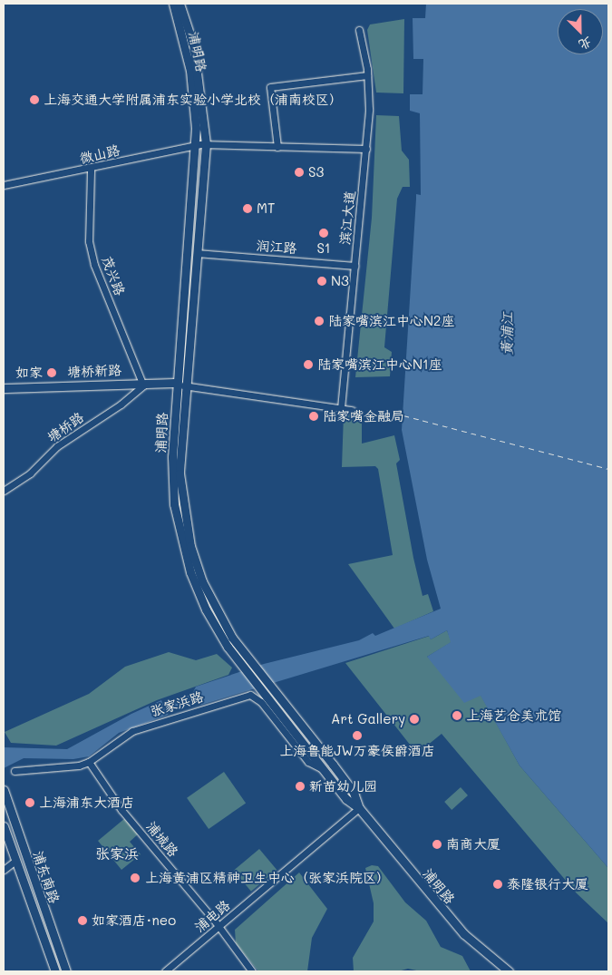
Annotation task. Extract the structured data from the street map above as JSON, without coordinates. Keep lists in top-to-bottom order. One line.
{"streets":{"main road":["浦明路","塘桥新路","浦东南路"],"street":["微山路","滨江大道","润江路","茂兴路","塘桥路","张家浜路","浦城路","浦电路"]},"crossings":[["浦明路","微山路"],["浦明路","润江路"],["浦明路","塘桥新路"],["浦明路","张家浜路"],["浦明路","浦电路"],["微山路","滨江大道"],["微山路","茂兴路"],["滨江大道","润江路"],["滨江大道","塘桥新路"],["茂兴路","塘桥新路"],["茂兴路","塘桥路"],["塘桥新路","塘桥路"],["张家浜路","浦城路"],["浦城路","浦电路"]],"districts":["张家浜"],"water":["黄浦江"],"places":["上海交通大学附属浦东实验小学北校（浦南校区）","S3","MT","S1","N3","陆家嘴滨江中心N2座","陆家嘴滨江中心N1座","如家","陆家嘴金融局","上海艺仓美术馆","Art Gallery","上海鲁能JW万豪侯爵酒店","新苗幼儿园","上海浦东大酒店","南商大厦","上海黄浦区精神卫生中心（张家浜院区）","泰隆银行大厦","如家酒店·neo"],"north":"bottom right"}
